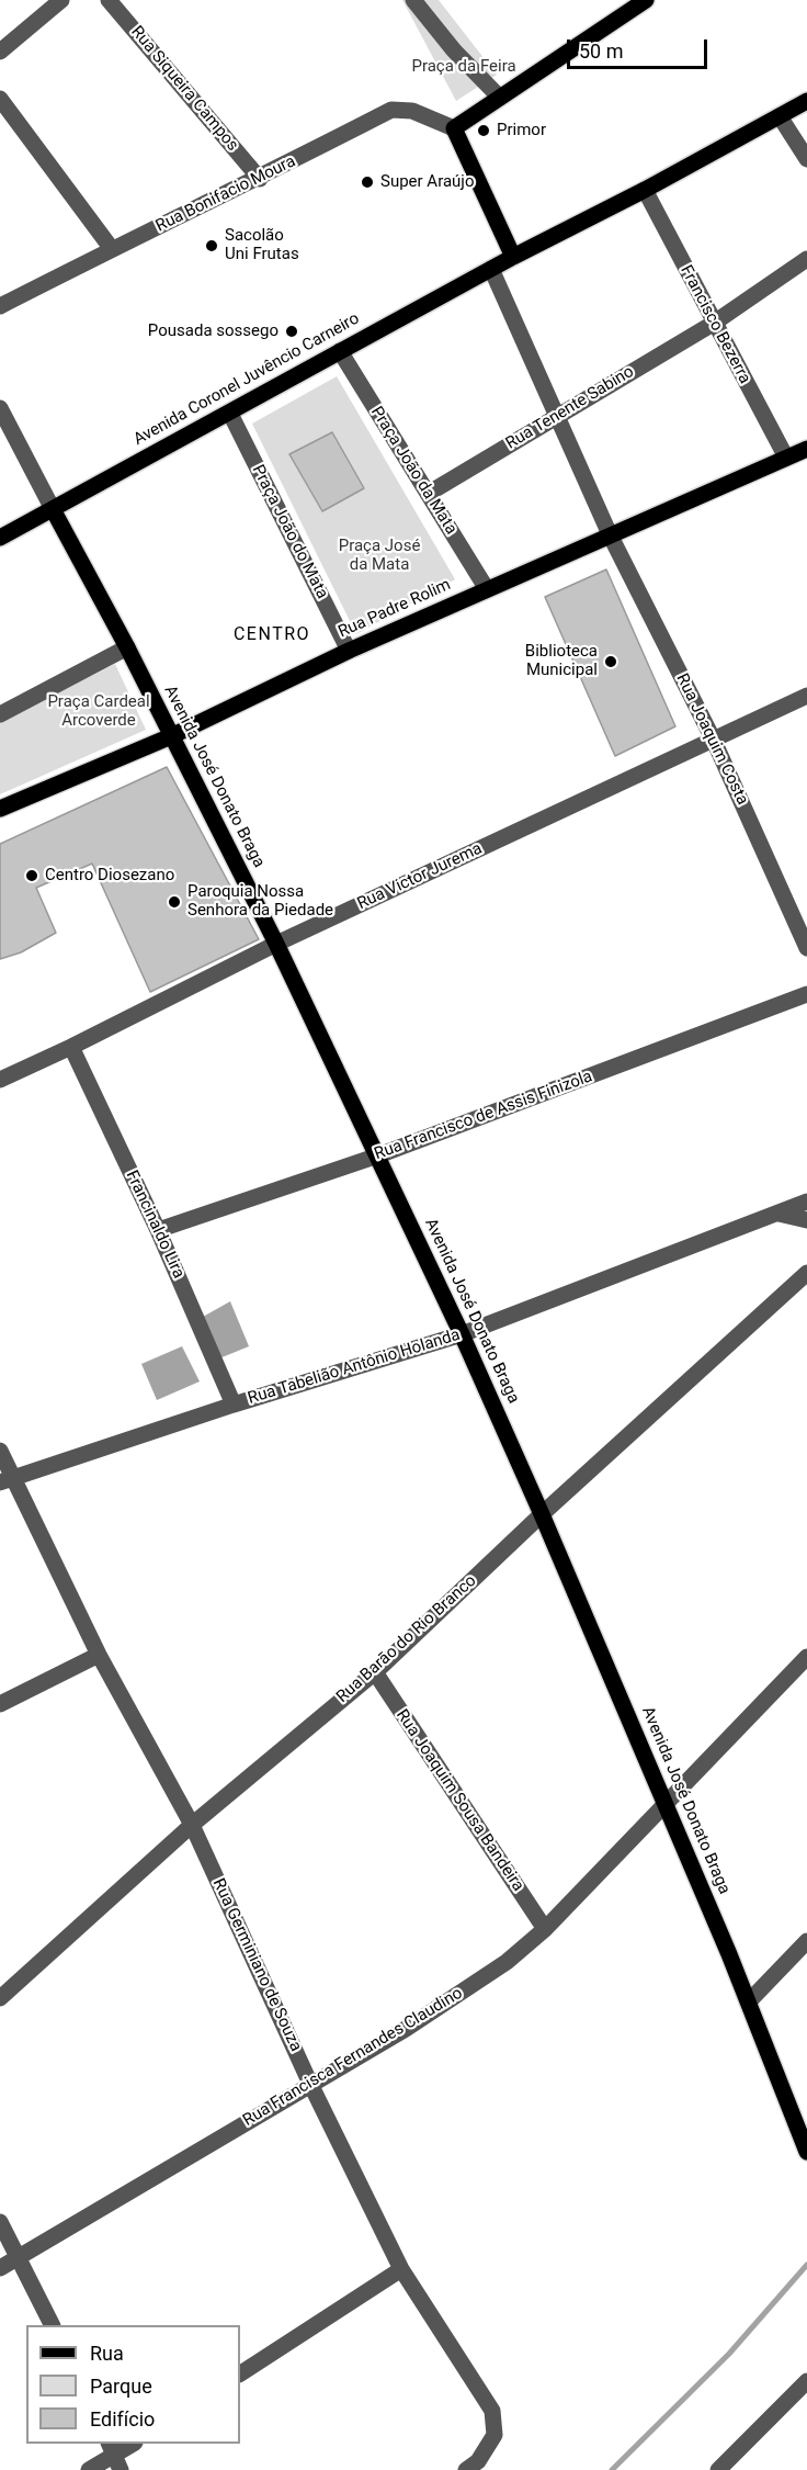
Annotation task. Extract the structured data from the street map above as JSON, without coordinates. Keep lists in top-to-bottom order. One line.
{"streets":{"main road":["Avenida Coronel Juvêncio Carneiro","Rua Padre Rolim","Avenida José Donato Braga"],"street":["Rua Siqueira Campos","Rua Bonifacio Moura","Francisco Bezerra","Rua Tenente Sabino","Praça João da Mata","Praça João do Mata","Rua Joaquim Costa","Rua Victor Jurema","Rua Francisco de Assis Finizola","Francinaldo Lira","Rua Tabelião Antônio Holanda","Rua Barāo do Rio Branco","Rua Joaquim Sousa Bandeira","Rua Germiniano de Souza","Rua Francisca Fernandes Claudino"]},"crossings":[["Rua Siqueira Campos","Rua Bonifacio Moura"],["Francisco Bezerra","Avenida Coronel Juvêncio Carneiro"],["Francisco Bezerra","Rua Tenente Sabino"],["Francisco Bezerra","Rua Padre Rolim"],["Avenida Coronel Juvêncio Carneiro","Praça João da Mata"],["Avenida Coronel Juvêncio Carneiro","Praça João do Mata"],["Avenida Coronel Juvêncio Carneiro","Rua Joaquim Costa"],["Avenida Coronel Juvêncio Carneiro","Avenida José Donato Braga"],["Rua Tenente Sabino","Praça João da Mata"],["Rua Tenente Sabino","Rua Joaquim Costa"],["Praça João da Mata","Rua Padre Rolim"],["Praça João do Mata","Rua Padre Rolim"],["Rua Padre Rolim","Rua Joaquim Costa"],["Rua Padre Rolim","Avenida José Donato Braga"],["Rua Joaquim Costa","Rua Victor Jurema"],["Avenida José Donato Braga","Rua Victor Jurema"],["Avenida José Donato Braga","Rua Francisco de Assis Finizola"],["Avenida José Donato Braga","Rua Tabelião Antônio Holanda"],["Avenida José Donato Braga","Rua Barāo do Rio Branco"],["Avenida José Donato Braga","Rua Francisca Fernandes Claudino"],["Rua Victor Jurema","Francinaldo Lira"],["Rua Francisco de Assis Finizola","Francinaldo Lira"],["Francinaldo Lira","Rua Tabelião Antônio Holanda"],["Rua Tabelião Antônio Holanda","Rua Germiniano de Souza"],["Rua Barāo do Rio Branco","Rua Joaquim Sousa Bandeira"],["Rua Barāo do Rio Branco","Rua Germiniano de Souza"],["Rua Joaquim Sousa Bandeira","Rua Francisca Fernandes Claudino"],["Rua Germiniano de Souza","Rua Francisca Fernandes Claudino"]],"districts":["CENTRO"],"parks":["Praça da Feira","Praça José da Mata","Praça Cardeal Arcoverde"],"places":["Primor","Super Araújo","Sacolão Uni Frutas","Pousada sossego","Biblioteca Municipal","Centro Diosezano","Paroquia Nossa Senhora da Piedade"],"legend":["Rua","Parque","Edifício"],"scale_bar":"50 m"}
